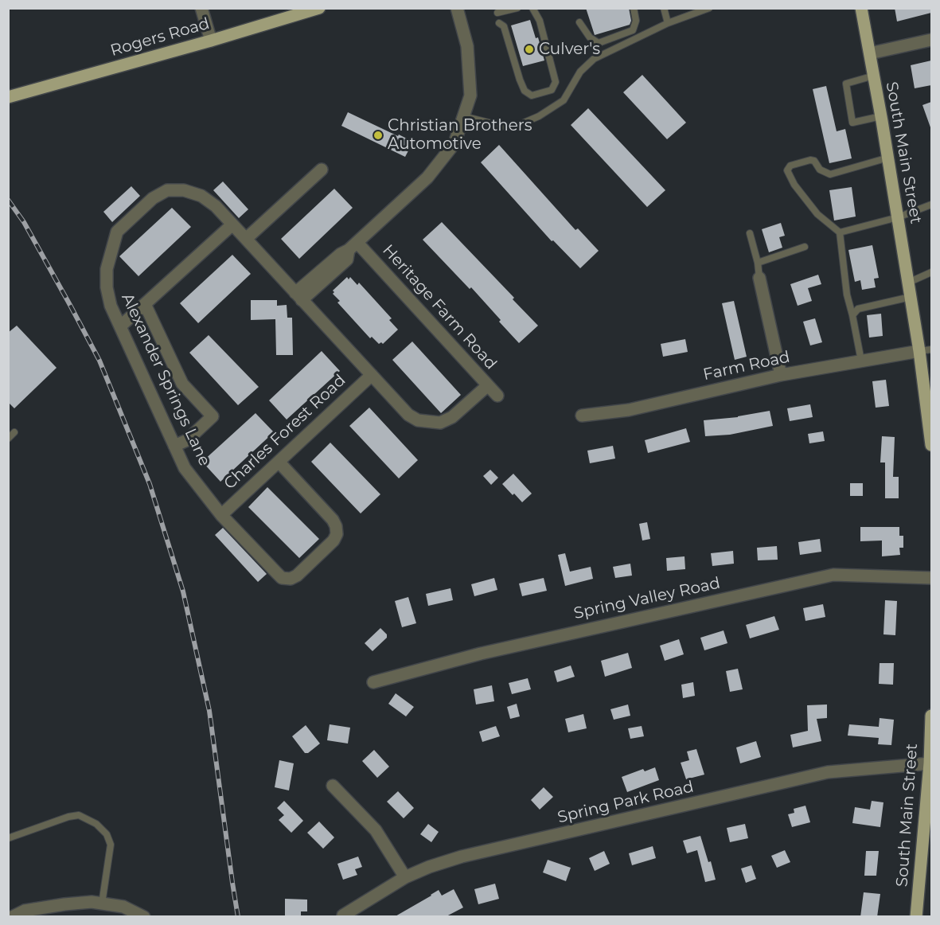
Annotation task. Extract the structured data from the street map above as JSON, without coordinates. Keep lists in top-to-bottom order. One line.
{"streets":{"main road":["Rogers Road","South Main Street"],"street":["Heritage Farm Road","Farm Road","Alexander Springs Lane","Charles Forest Road","Spring Valley Road","Spring Park Road"]},"crossings":[["South Main Street","Farm Road"],["South Main Street","Spring Park Road"],["Heritage Farm Road","Alexander Springs Lane"],["Alexander Springs Lane","Charles Forest Road"]],"places":["Culver's","Christian Brothers Automotive"]}
